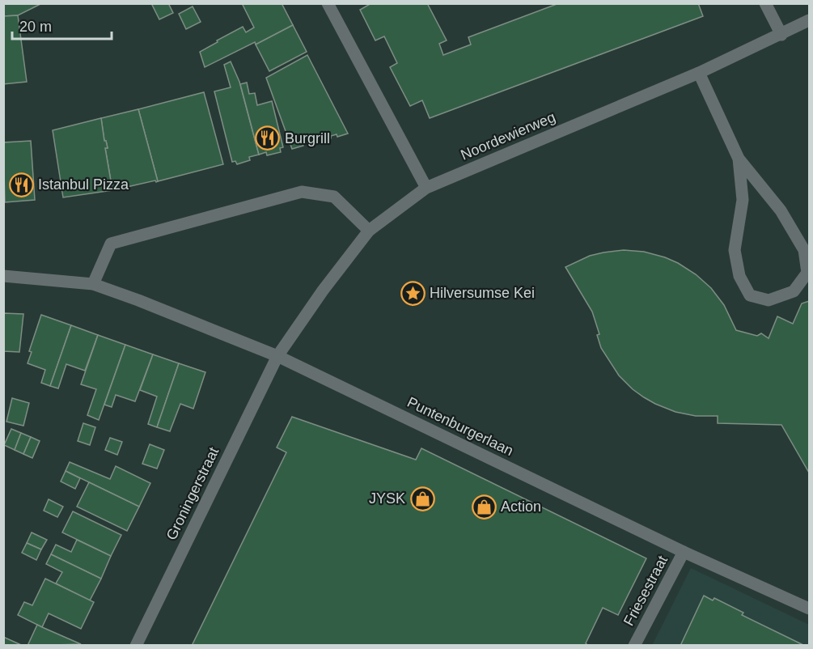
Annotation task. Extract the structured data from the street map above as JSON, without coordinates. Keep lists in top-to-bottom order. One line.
{"streets":{"street":["Noordewierweg","Puntenburgerlaan","Groningerstraat","Friesestraat"]},"crossings":[["Noordewierweg","Puntenburgerlaan"],["Noordewierweg","Groningerstraat"],["Puntenburgerlaan","Groningerstraat"],["Puntenburgerlaan","Friesestraat"]],"places":{"restaurant":["Burgrill","Istanbul Pizza"],"place":["Hilversumse Kei"],"shop":["JYSK","Action"]},"scale_bar":"20 m"}
